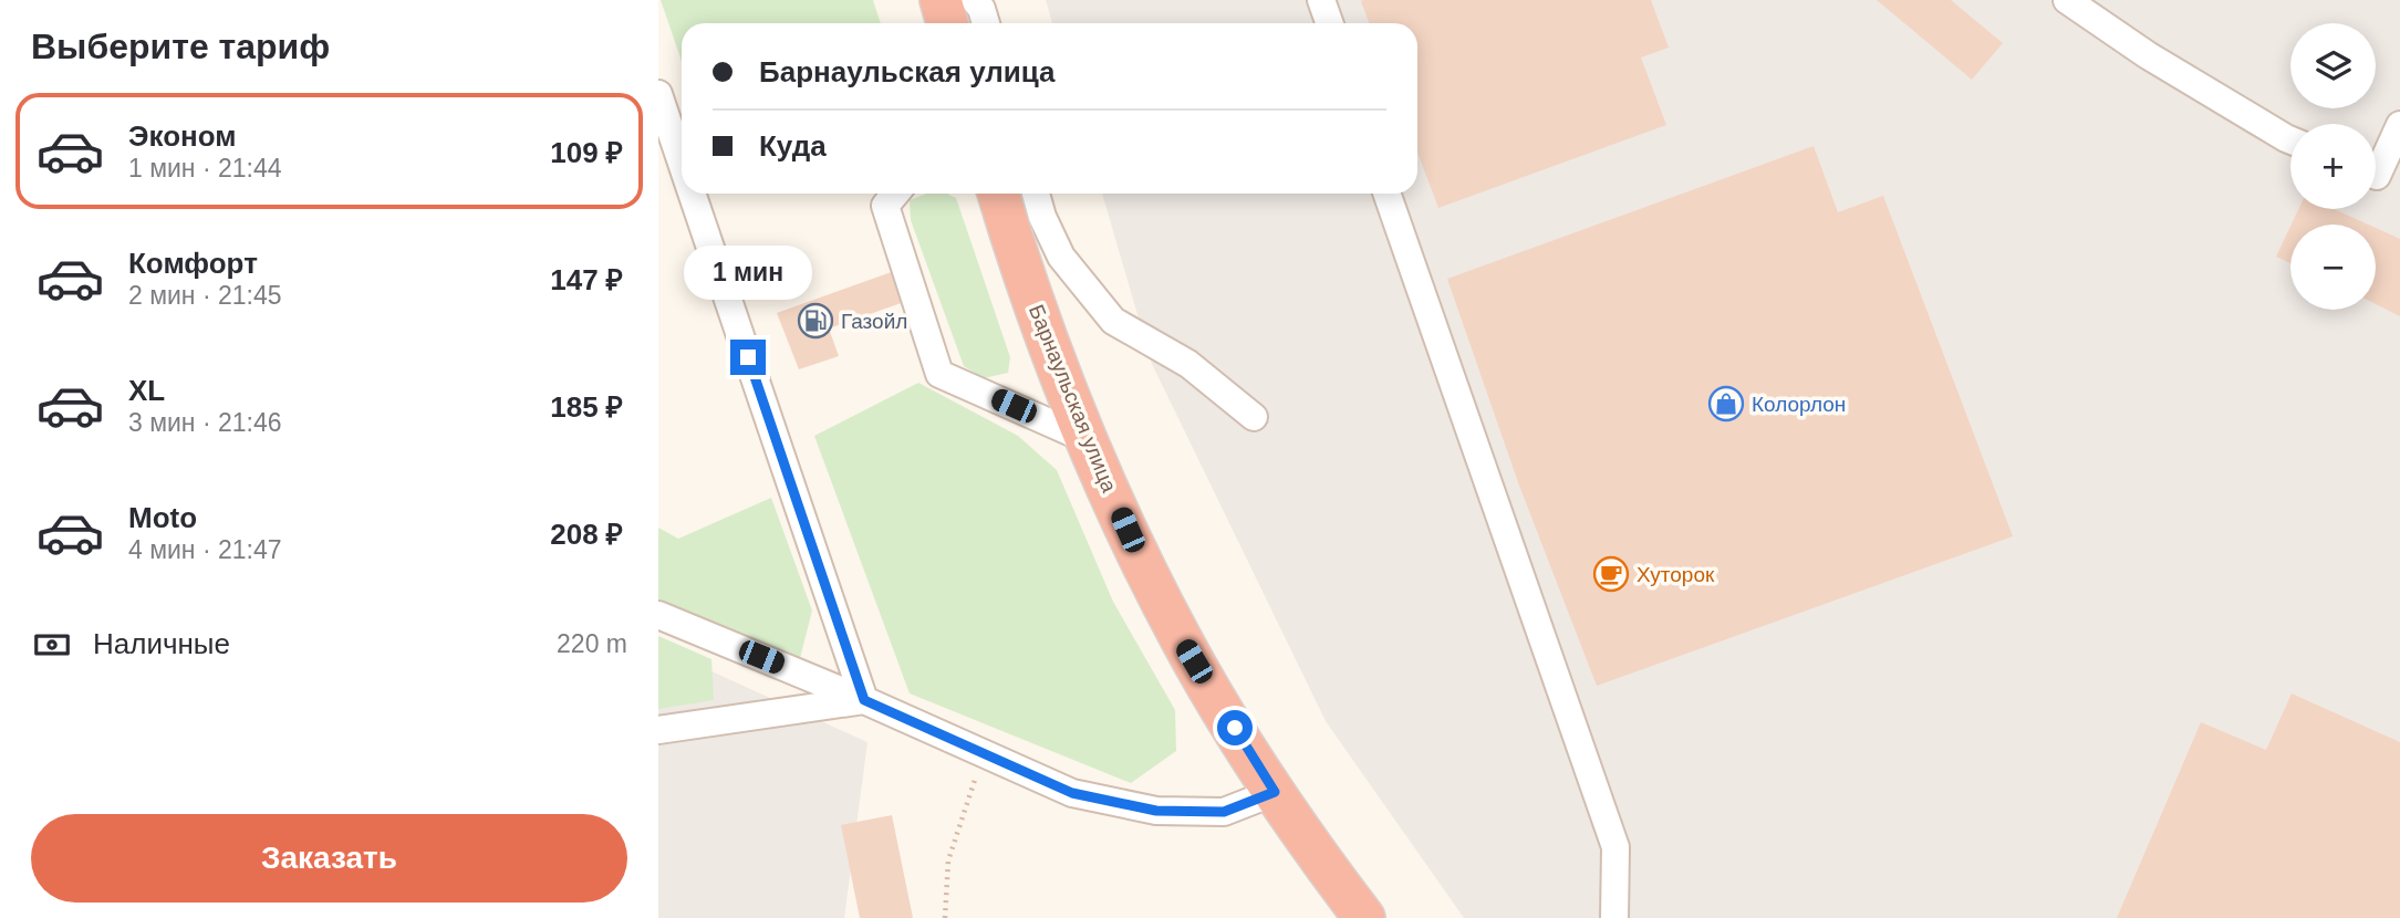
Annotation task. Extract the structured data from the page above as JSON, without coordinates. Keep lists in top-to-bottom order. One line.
{"streets":{"highway":["Барнаульская улица"]},"places":{"fuel station":["Газойл"],"shop":["Колорлон"],"cafe":["Хуторок"]},"page":{"heading":"Выберите тариф","map_buttons":["+","−"],"banner":["Барнаульская улица","Куда"],"list":[{"name":"Эконом","note":"1 мин · 21:44","value":"109 ₽"},{"name":"Комфорт","note":"2 мин · 21:45","value":"147 ₽"},{"name":"XL","note":"3 мин · 21:46","value":"185 ₽"},{"name":"Moto","note":"4 мин · 21:47","value":"208 ₽"}],"bubble":"1 мин","pay":["Наличные","220 m"],"buttons":"Заказать"}}
